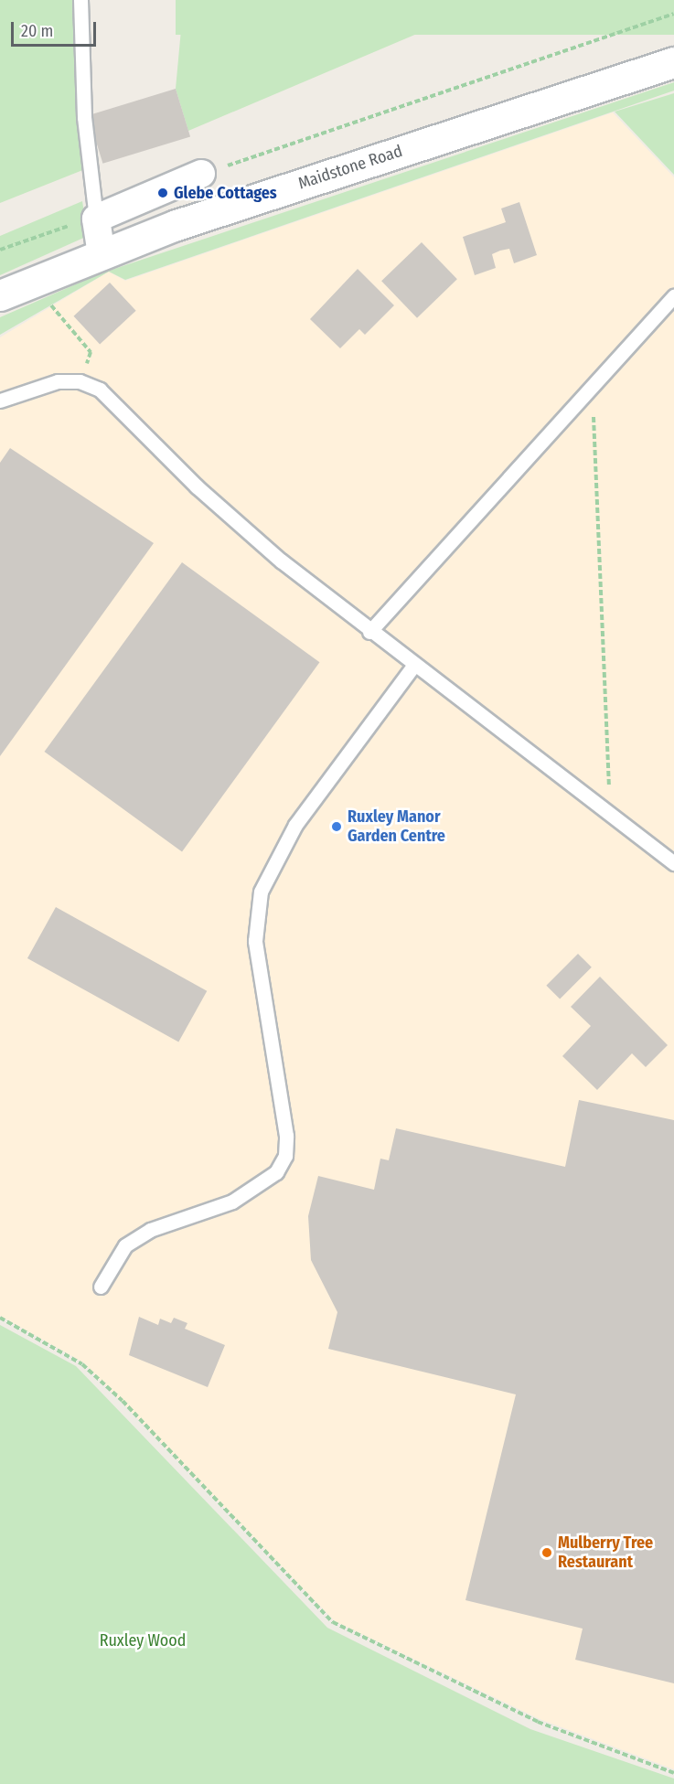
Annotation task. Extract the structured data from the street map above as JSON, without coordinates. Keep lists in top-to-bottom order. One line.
{"streets":{"main road":["Maidstone Road"]},"parks":["Ruxley Wood"],"places":["Glebe Cottages","Ruxley Manor Garden Centre","Mulberry Tree Restaurant"],"scale_bar":"20 m"}
